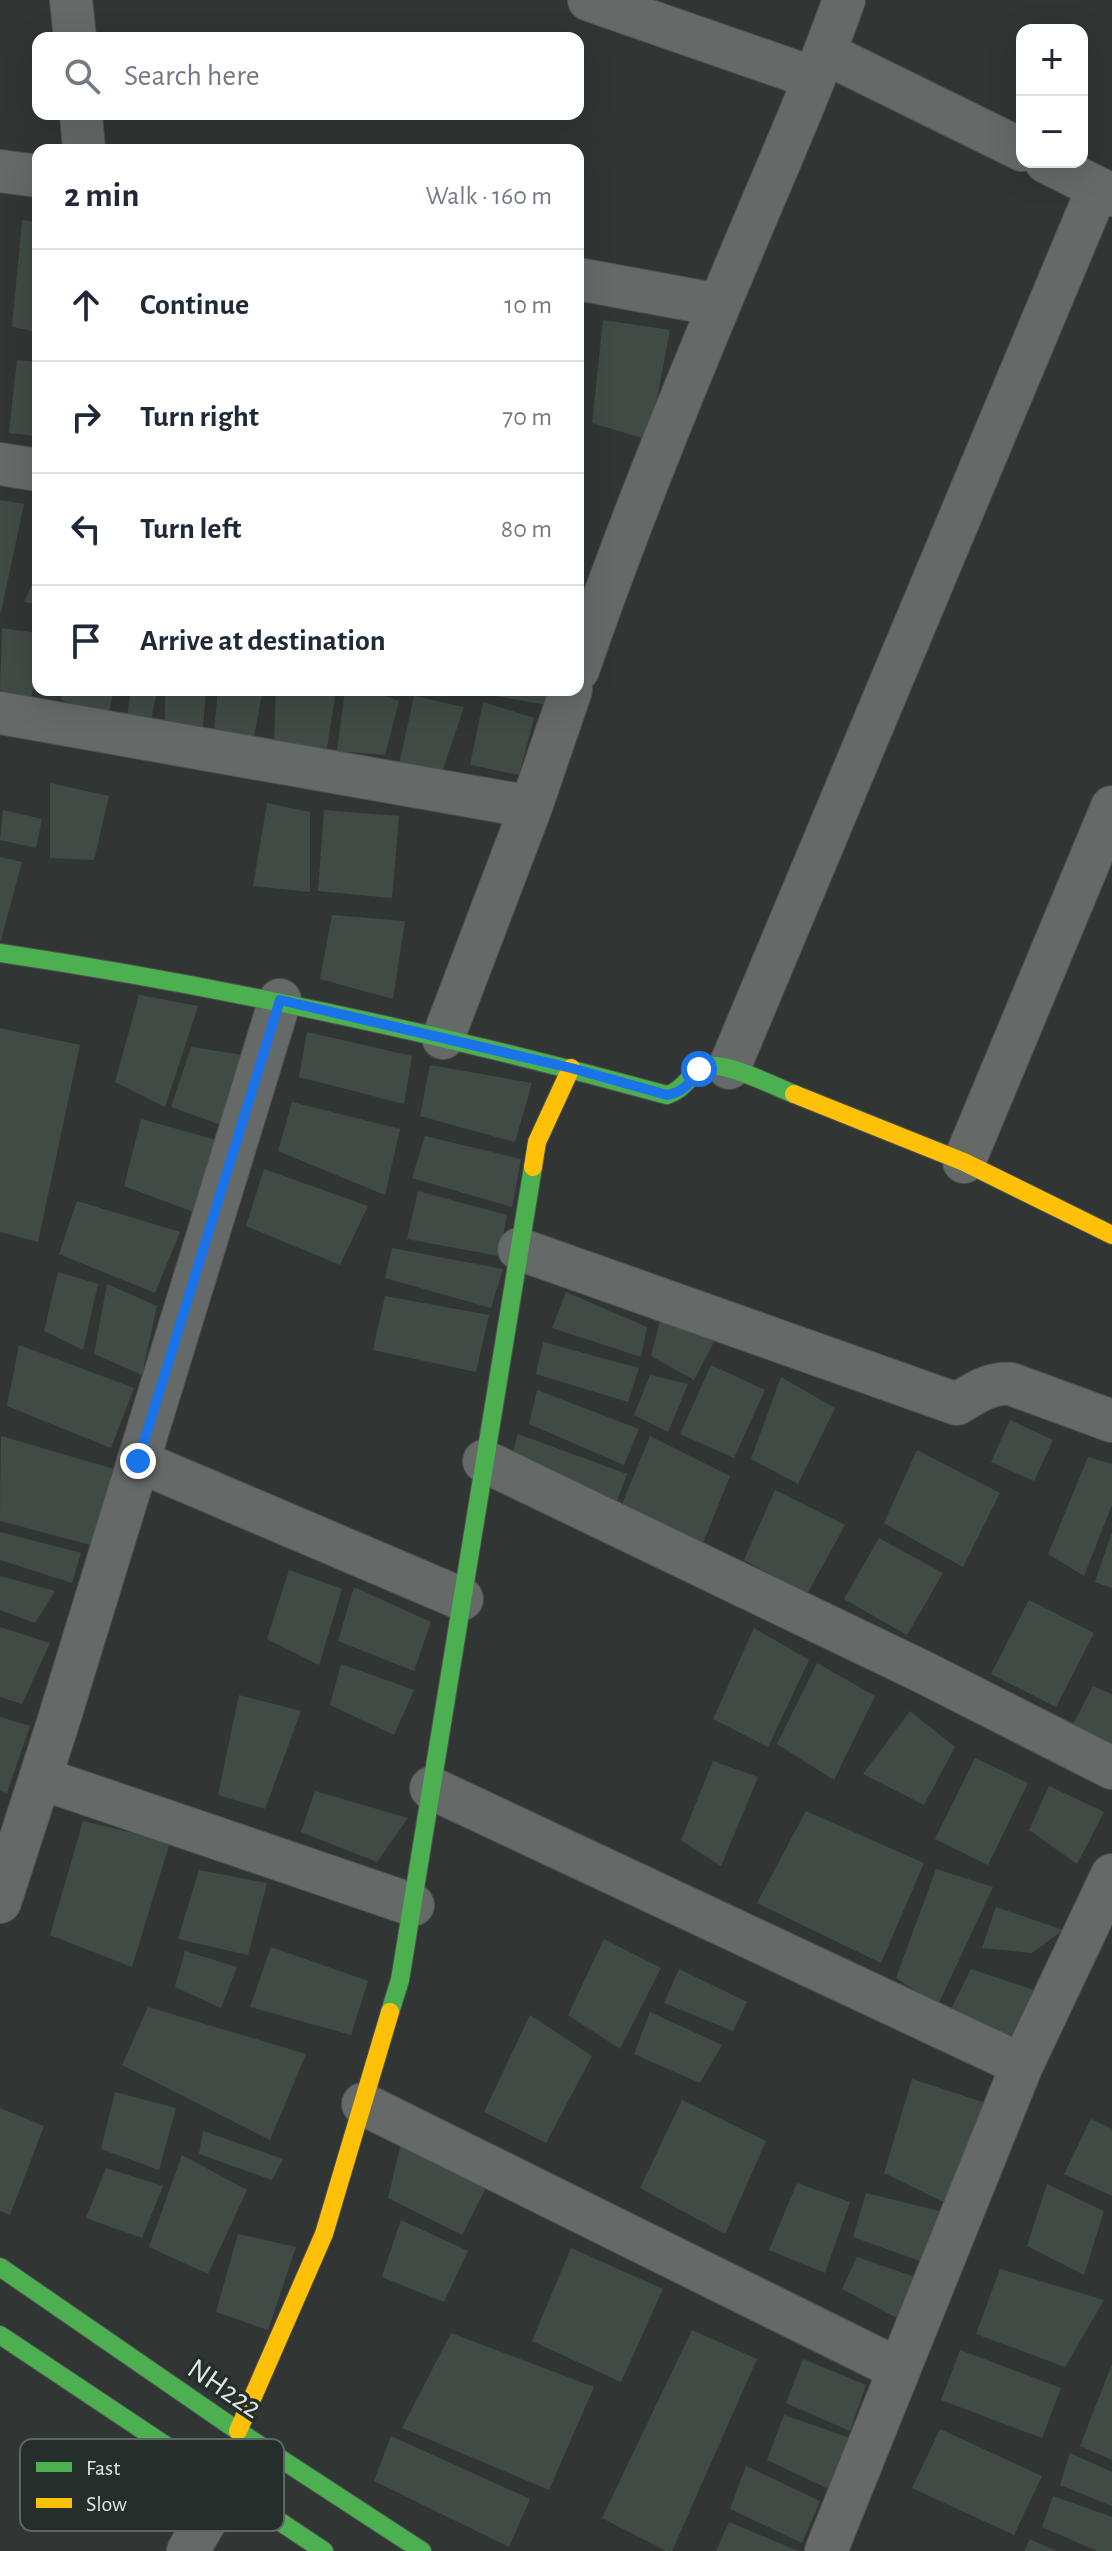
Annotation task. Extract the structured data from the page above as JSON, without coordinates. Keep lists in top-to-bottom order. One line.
{"streets":{"main road":["NH222"]},"legend":["Fast","Slow"],"page":{"map_buttons":["+","−"],"search":"Search here","heading":["2 min","Walk · 160 m"],"list":[["Continue","10 m"],["Turn right","70 m"],["Turn left","80 m"],"Arrive at destination"]}}
